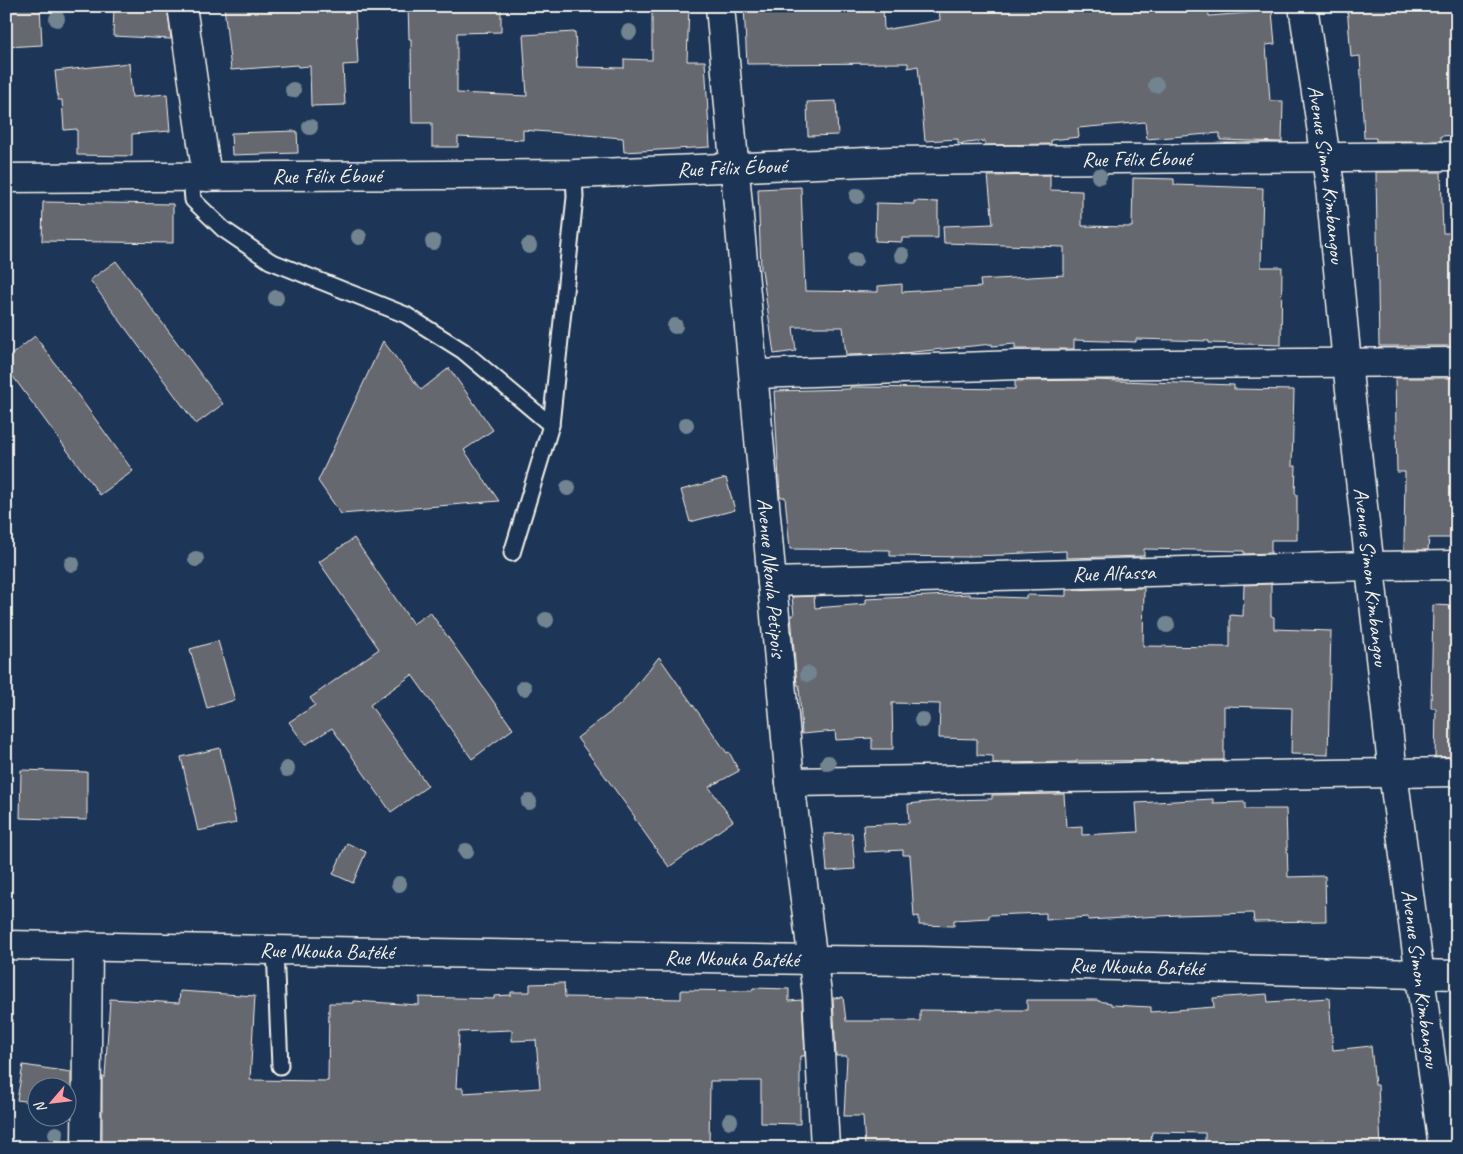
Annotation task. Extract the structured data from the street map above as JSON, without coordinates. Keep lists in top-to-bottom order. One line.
{"streets":{"street":["Rue Félix Éboué","Avenue Simon Kimbangou","Rue Alfassa","Avenue Nkoula Petipois","Rue Nkouka Batéké"]},"crossings":[["Rue Félix Éboué","Avenue Simon Kimbangou"],["Rue Félix Éboué","Avenue Nkoula Petipois"],["Avenue Simon Kimbangou","Rue Alfassa"],["Avenue Simon Kimbangou","Rue Nkouka Batéké"],["Rue Alfassa","Avenue Nkoula Petipois"],["Avenue Nkoula Petipois","Rue Nkouka Batéké"]],"north":"bottom left"}
